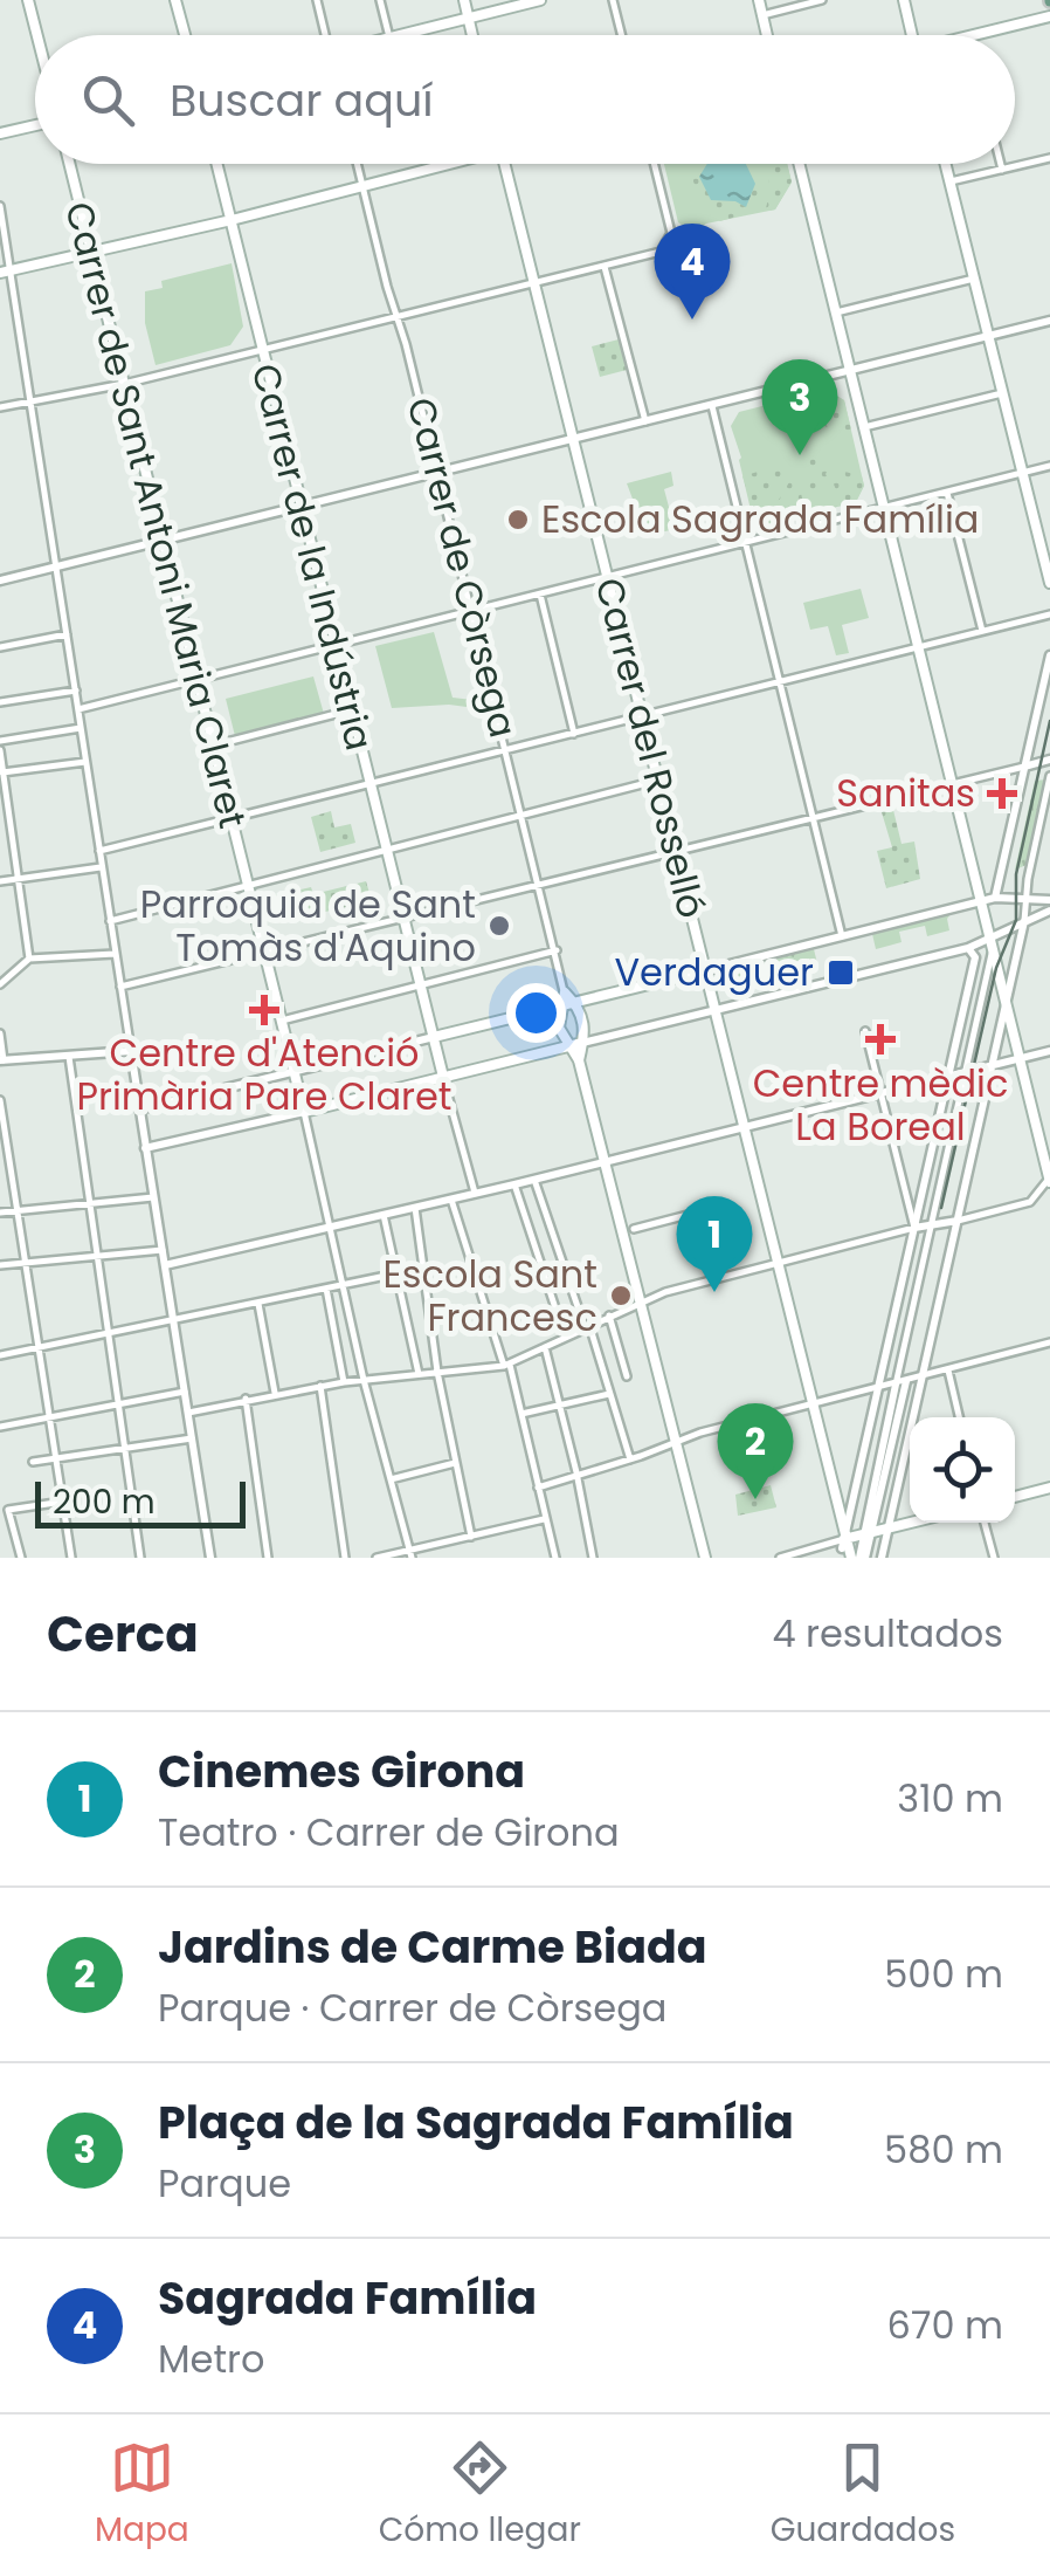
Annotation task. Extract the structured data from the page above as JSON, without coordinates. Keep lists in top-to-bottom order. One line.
{"streets":{"main road":["Carrer de Sant Antoni Maria Claret","Carrer de la Indústria","Carrer del Rosselló"],"street":["Carrer de Còrsega"]},"places":{"other":["Escola Sagrada Família","Parroquia de Sant Tomàs d'Aquino","Escola Sant Francesc"],"health":["Sanitas","Centre d'Atenció Primària Pare Claret","Centre mèdic La Boreal"],"transit":["Verdaguer"]},"scale_bar":"200 m","page":{"search":"Buscar aquí","pins":["4","3","1","2"],"scale":"200 m","heading":["Cerca","4 resultados"],"list":[{"mark":"1","name":"Cinemes Girona","note":"Teatro · Carrer de Girona","value":"310 m"},{"mark":"2","name":"Jardins de Carme Biada","note":"Parque · Carrer de Còrsega","value":"500 m"},{"mark":"3","name":"Plaça de la Sagrada Família","note":"Parque","value":"580 m"},{"mark":"4","name":"Sagrada Família","note":"Metro","value":"670 m"}],"nav":["Mapa","Cómo llegar","Guardados"]}}
